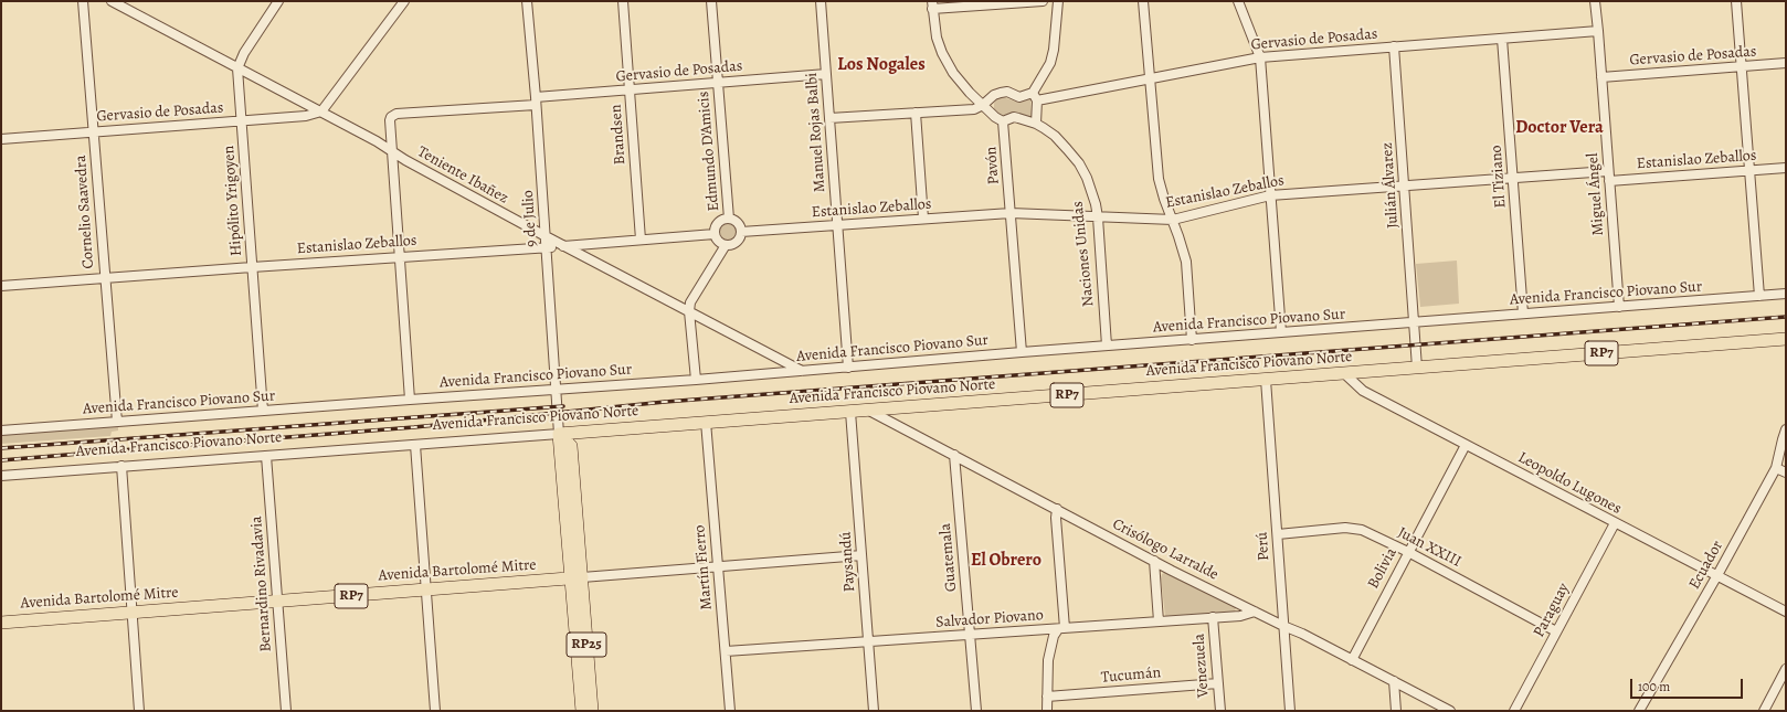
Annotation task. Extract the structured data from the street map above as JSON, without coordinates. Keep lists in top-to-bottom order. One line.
{"streets":{"main road":["RP7","Avenida Francisco Piovano Norte","Avenida Bartolomé Mitre","RP25"],"street":["Gervasio de Posadas","Manuel Rojas Balbi","Brandsen","Edmundo D'Amicis","Estanislao Zeballos","Pavón","Teniente Ibañez","El Tiziano","Julián Álvarez","Miguel Ángel","Hipólito Yrigoyen","Cornelio Saavedra","9 de Julio","Naciones Unidas","Avenida Francisco Piovano Sur","Leopoldo Lugones","Perú","Juan XXIII","Crisólogo Larralde","Guatemala","Paysandú","Ecuador","Martín Fierro","Bolivia","Bernardino Rivadavia","Paraguay","Salvador Piovano","Venezuela","Tucumán"]},"crossings":[["Gervasio de Posadas","Manuel Rojas Balbi"],["Gervasio de Posadas","Brandsen"],["Gervasio de Posadas","Edmundo D'Amicis"],["Gervasio de Posadas","Teniente Ibañez"],["Gervasio de Posadas","El Tiziano"],["Gervasio de Posadas","Julián Álvarez"],["Gervasio de Posadas","Miguel Ángel"],["Gervasio de Posadas","Hipólito Yrigoyen"],["Gervasio de Posadas","Cornelio Saavedra"],["Gervasio de Posadas","9 de Julio"],["Manuel Rojas Balbi","Estanislao Zeballos"],["Manuel Rojas Balbi","Avenida Francisco Piovano Sur"],["Brandsen","Estanislao Zeballos"],["Edmundo D'Amicis","Estanislao Zeballos"],["Estanislao Zeballos","Pavón"],["Estanislao Zeballos","Teniente Ibañez"],["Estanislao Zeballos","El Tiziano"],["Estanislao Zeballos","Julián Álvarez"],["Estanislao Zeballos","Miguel Ángel"],["Estanislao Zeballos","Hipólito Yrigoyen"],["Estanislao Zeballos","Cornelio Saavedra"],["Estanislao Zeballos","9 de Julio"],["Estanislao Zeballos","Naciones Unidas"],["Pavón","Avenida Francisco Piovano Sur"],["Teniente Ibañez","Hipólito Yrigoyen"],["Teniente Ibañez","9 de Julio"],["Teniente Ibañez","Avenida Francisco Piovano Sur"],["El Tiziano","Avenida Francisco Piovano Sur"],["Julián Álvarez","Avenida Francisco Piovano Sur"],["Julián Álvarez","Avenida Francisco Piovano Norte"],["Miguel Ángel","Avenida Francisco Piovano Sur"],["Hipólito Yrigoyen","Avenida Francisco Piovano Sur"],["Cornelio Saavedra","Avenida Francisco Piovano Sur"],["9 de Julio","Avenida Francisco Piovano Sur"],["9 de Julio","Avenida Francisco Piovano Norte"],["Naciones Unidas","Avenida Francisco Piovano Sur"],["Avenida Francisco Piovano Norte","Leopoldo Lugones"],["Avenida Francisco Piovano Norte","Perú"],["Avenida Francisco Piovano Norte","Crisólogo Larralde"],["Avenida Francisco Piovano Norte","Paysandú"],["Avenida Francisco Piovano Norte","Martín Fierro"],["Avenida Francisco Piovano Norte","Bernardino Rivadavia"],["Leopoldo Lugones","Ecuador"],["Leopoldo Lugones","Bolivia"],["Leopoldo Lugones","Paraguay"],["Perú","Juan XXIII"],["Perú","Crisólogo Larralde"],["Juan XXIII","Bolivia"],["Juan XXIII","Paraguay"],["Crisólogo Larralde","Guatemala"],["Crisólogo Larralde","Bolivia"],["Crisólogo Larralde","Salvador Piovano"],["Guatemala","Salvador Piovano"],["Paysandú","Avenida Bartolomé Mitre"],["Paysandú","Salvador Piovano"],["Martín Fierro","Avenida Bartolomé Mitre"],["Martín Fierro","Salvador Piovano"],["Avenida Bartolomé Mitre","Bernardino Rivadavia"],["Avenida Bartolomé Mitre","RP25"],["Salvador Piovano","Venezuela"],["Venezuela","Tucumán"]],"districts":["Los Nogales","Doctor Vera","El Obrero"],"scale_bar":"100 m"}
